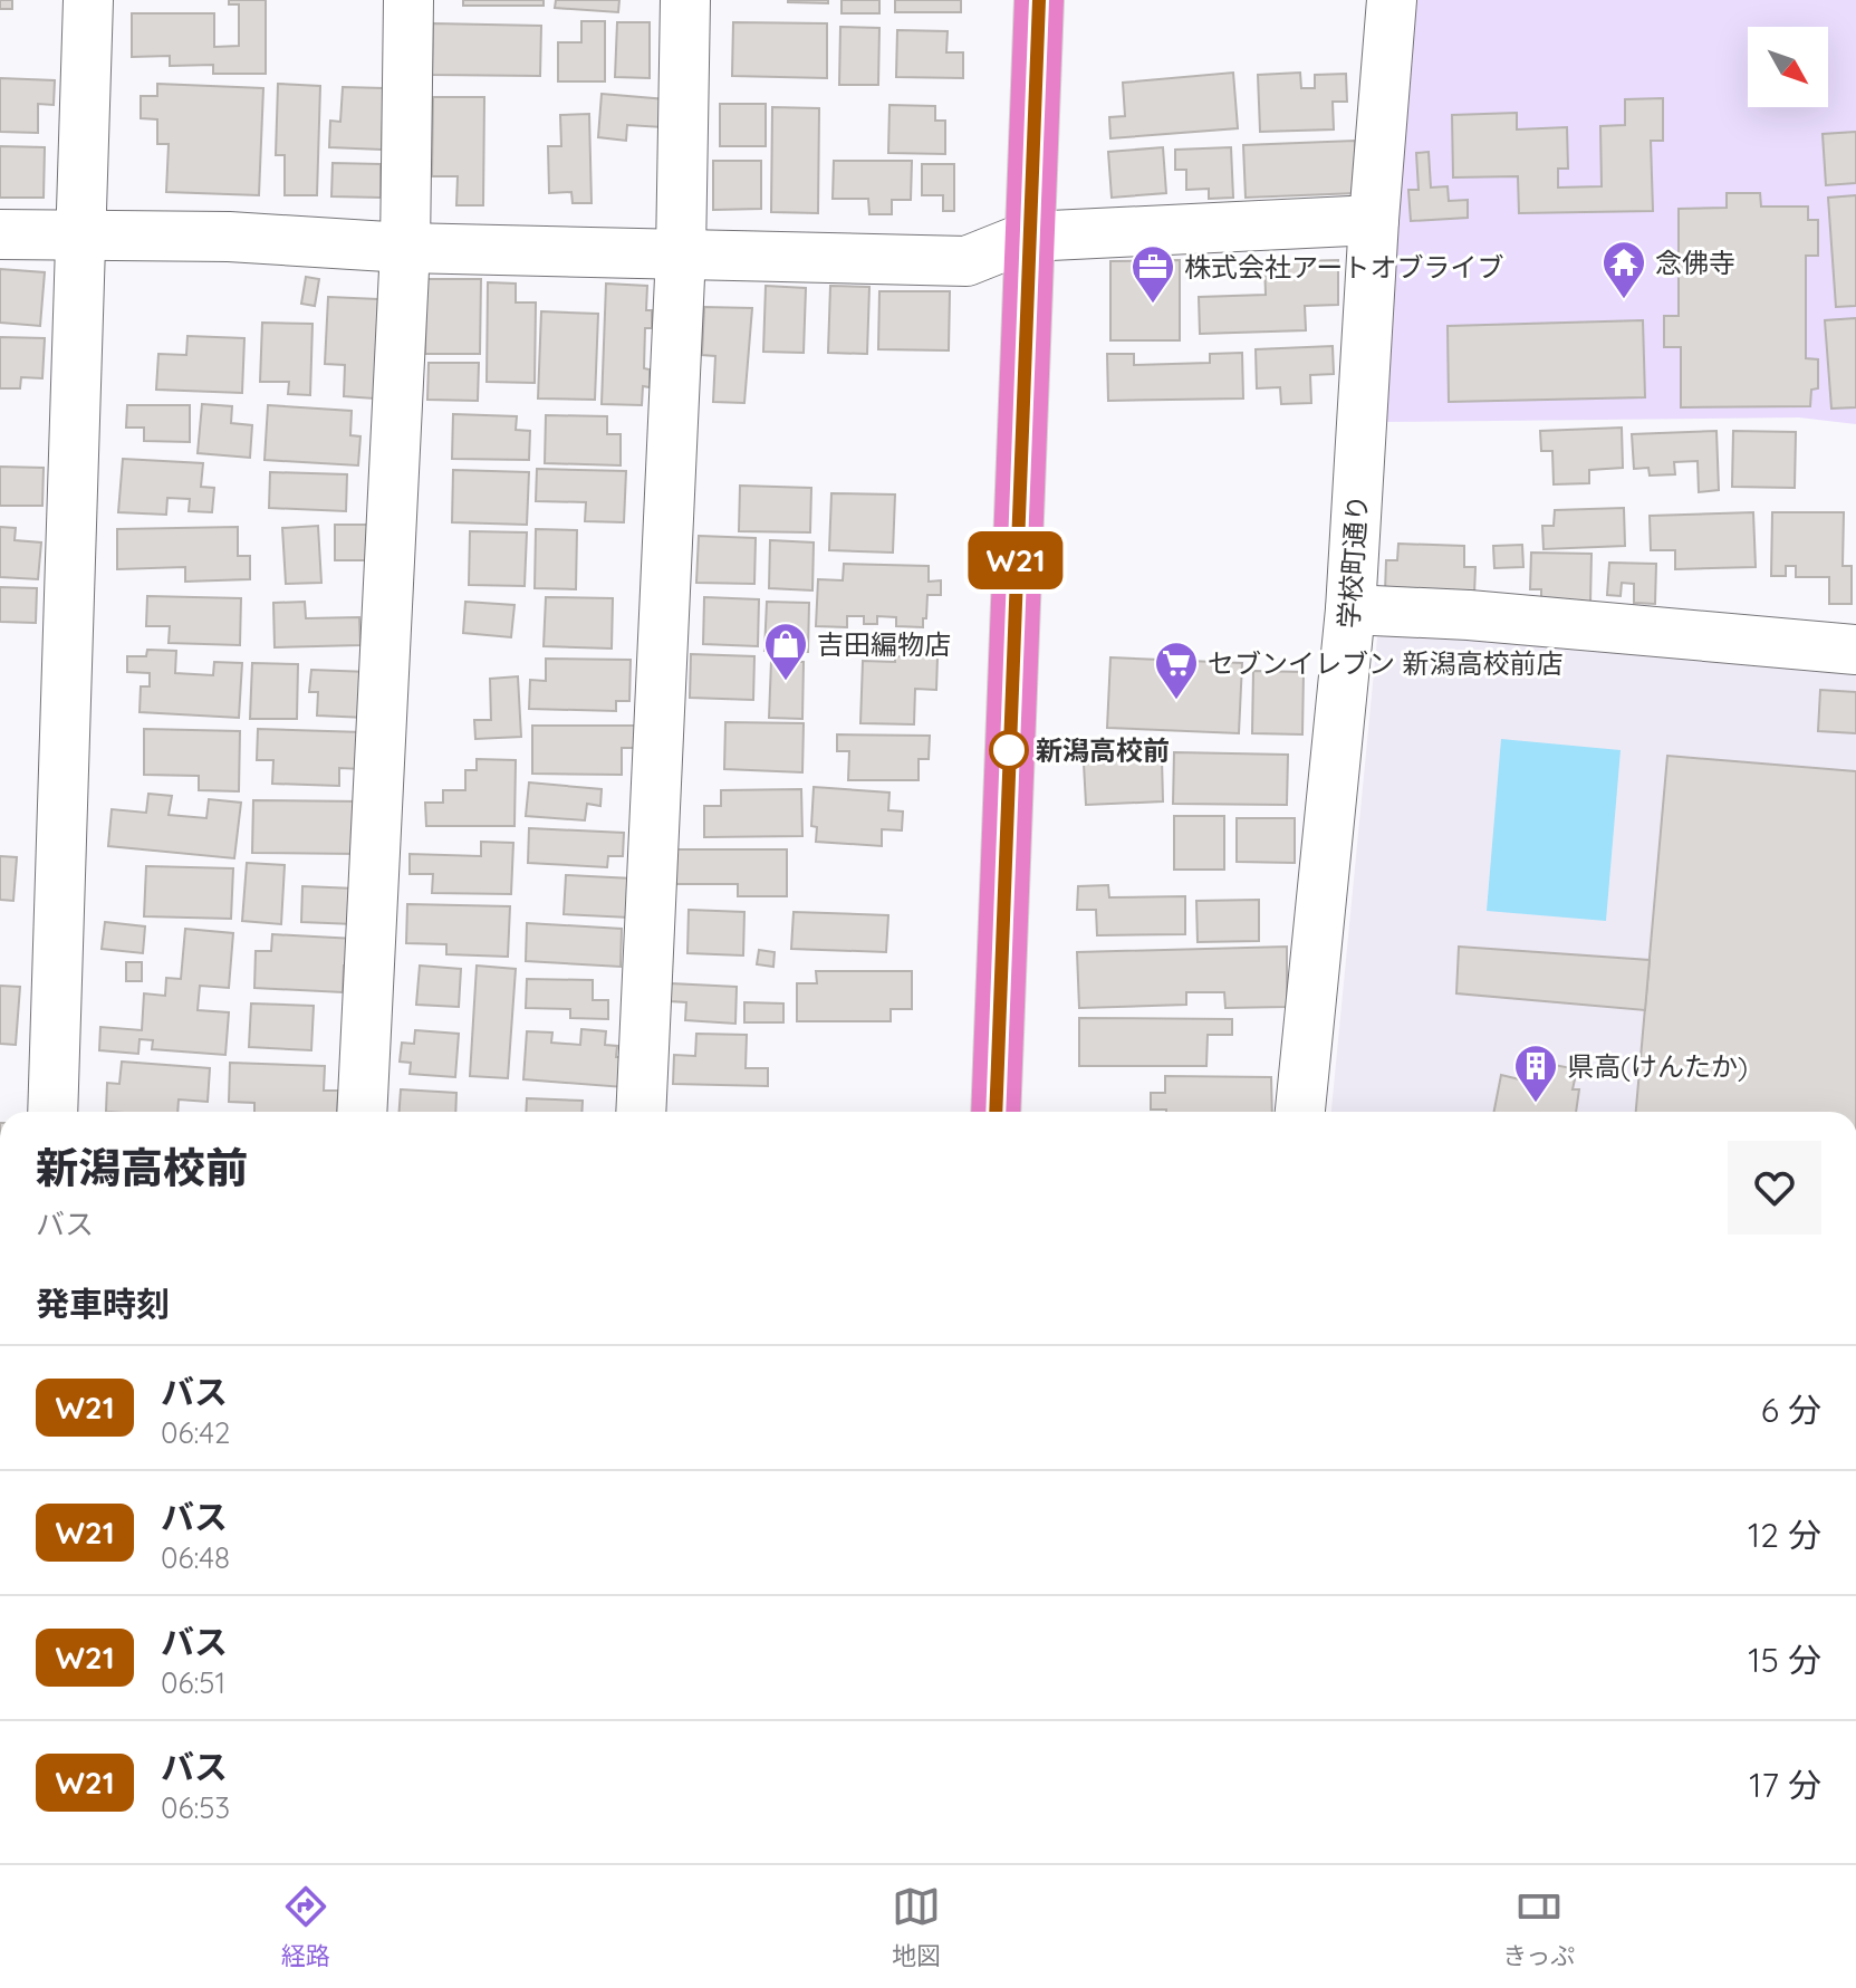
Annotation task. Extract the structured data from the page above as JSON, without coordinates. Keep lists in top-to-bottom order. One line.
{"streets":{"street":["学校町通り"]},"places":{"temple":["念佛寺"],"office":["株式会社アートオブライブ"],"shop":["吉田編物店"],"supermarket":["セブンイレブン 新潟高校前店"],"other":["新潟高校前"],"building":["県高(けんたか)"]},"lines":["bus line W21"],"north":"bottom right","page":{"on_map":"W21","heading":[["新潟高校前","バス"],"発車時刻"],"list":[{"mark":"W21","name":"バス","note":"06:42","value":"6 分"},{"mark":"W21","name":"バス","note":"06:48","value":"12 分"},{"mark":"W21","name":"バス","note":"06:51","value":"15 分"},{"mark":"W21","name":"バス","note":"06:53","value":"17 分"}],"tabs":["経路","地図","きっぷ"]}}
